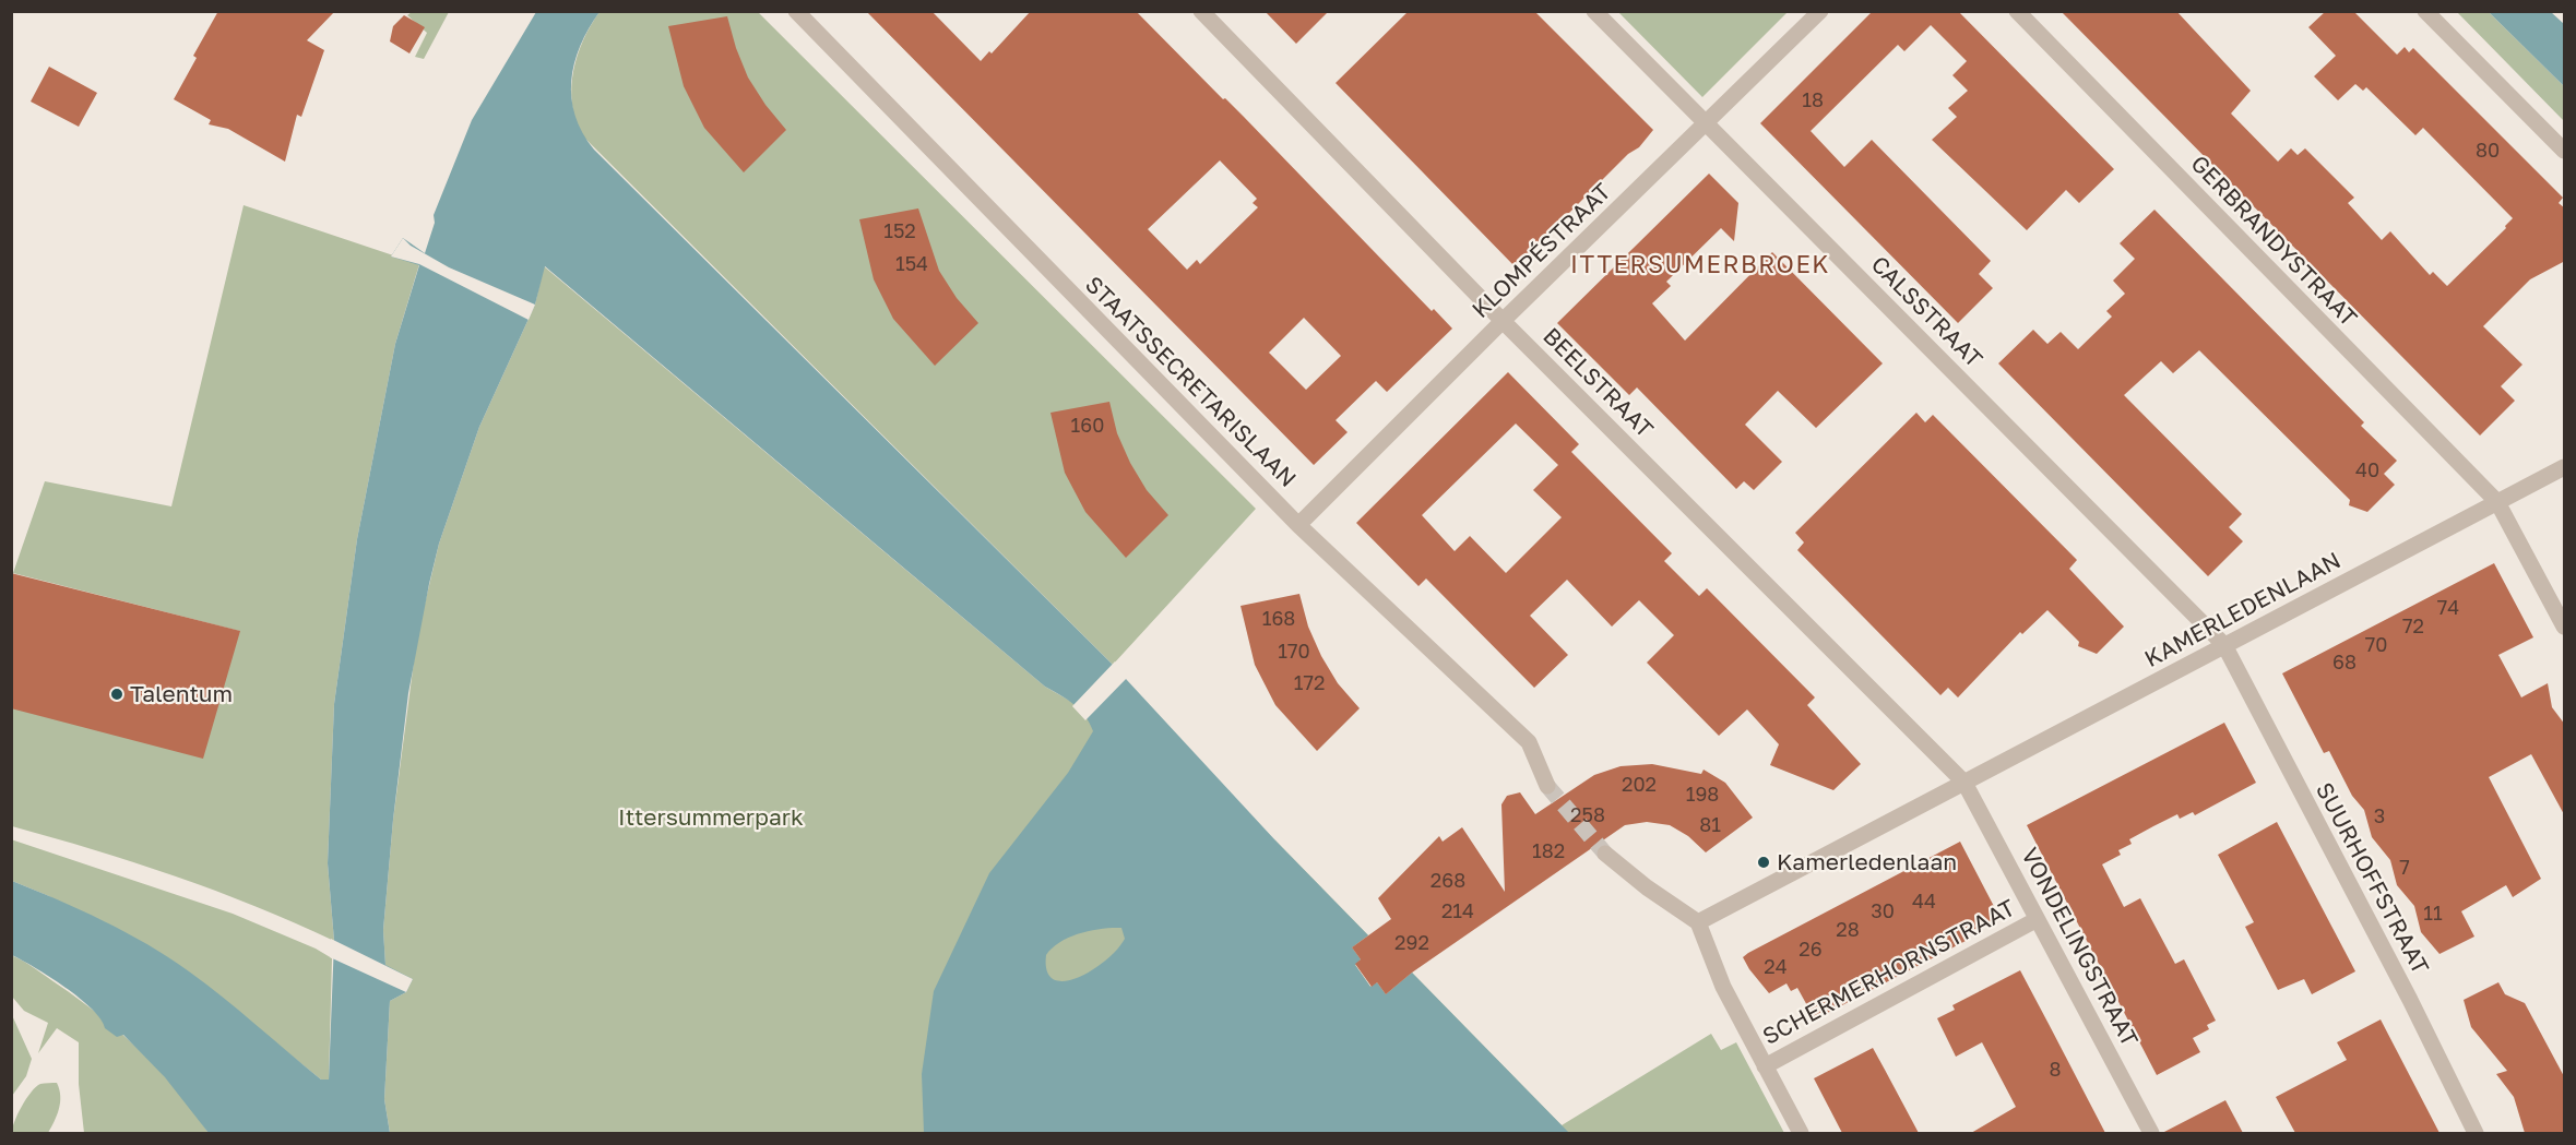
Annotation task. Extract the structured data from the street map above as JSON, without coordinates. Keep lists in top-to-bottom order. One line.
{"streets":{"street":["GERBRANDYSTRAAT","KLOMPÉSTRAAT","CALSSTRAAT","STAATSSECRETARISLAAN","BEELSTRAAT","KAMERLEDENLAAN","SUURHOFFSTRAAT","VONDELINGSTRAAT","SCHERMERHORNSTRAAT"]},"crossings":[["GERBRANDYSTRAAT","KAMERLEDENLAAN"],["KLOMPÉSTRAAT","CALSSTRAAT"],["KLOMPÉSTRAAT","STAATSSECRETARISLAAN"],["KLOMPÉSTRAAT","BEELSTRAAT"],["CALSSTRAAT","KAMERLEDENLAAN"],["CALSSTRAAT","SUURHOFFSTRAAT"],["BEELSTRAAT","KAMERLEDENLAAN"],["BEELSTRAAT","VONDELINGSTRAAT"],["KAMERLEDENLAAN","SUURHOFFSTRAAT"],["KAMERLEDENLAAN","VONDELINGSTRAAT"],["KAMERLEDENLAAN","SCHERMERHORNSTRAAT"],["VONDELINGSTRAAT","SCHERMERHORNSTRAAT"]],"districts":["ITTERSUMERBROEK"],"parks":["Ittersummerpark"],"places":["Talentum","Kamerledenlaan"],"house_numbers":["18","80","152","154","160","40","74","168","72","70","170","68","172","202","198","258","3","81","182","7","268","44","214","30","11","28","292","26","24","8"]}
